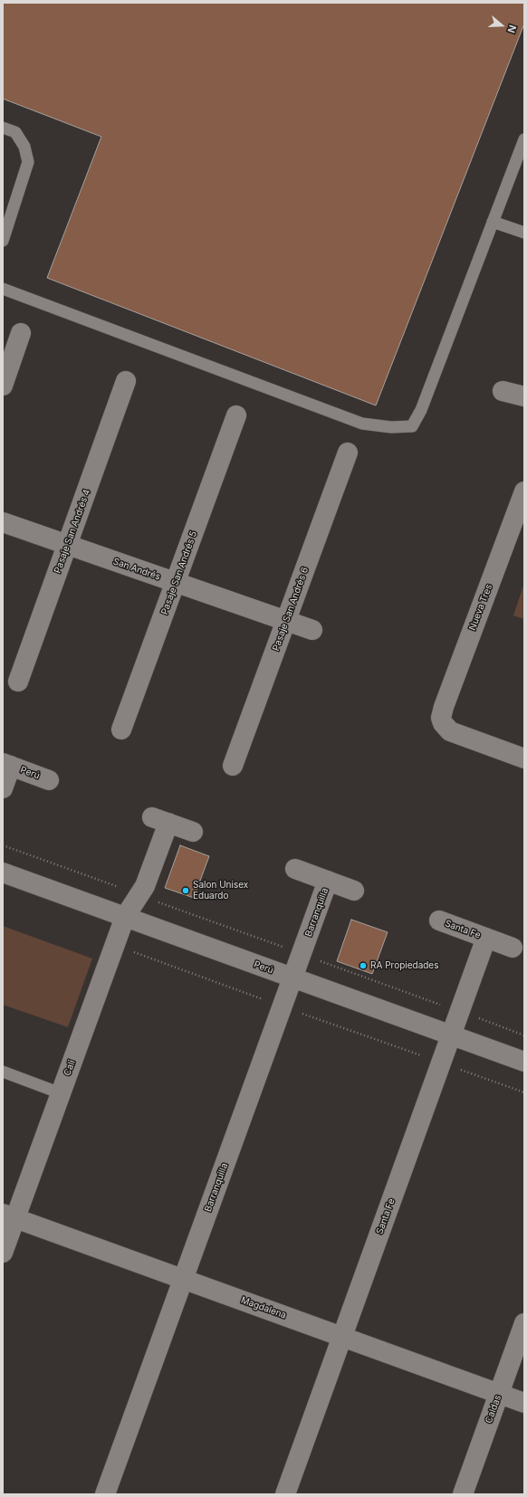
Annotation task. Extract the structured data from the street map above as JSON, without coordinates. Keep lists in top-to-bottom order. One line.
{"streets":{"street":["Pasaje San Andrés 4","San Andrés","Pasaje San Andrés 5","Nueva Tres","Pasaje San Andrés 6","Perú","Barranquilla","Santa Fe","Cali","Magdalena","Caldas"]},"crossings":[["Pasaje San Andrés 4","San Andrés"],["San Andrés","Pasaje San Andrés 5"],["San Andrés","Pasaje San Andrés 6"],["Perú","Barranquilla"],["Perú","Santa Fe"],["Perú","Cali"],["Barranquilla","Magdalena"],["Santa Fe","Magdalena"],["Cali","Magdalena"],["Magdalena","Caldas"]],"places":["Salon Unisex Eduardo","RA Propiedades"],"north":"right"}
